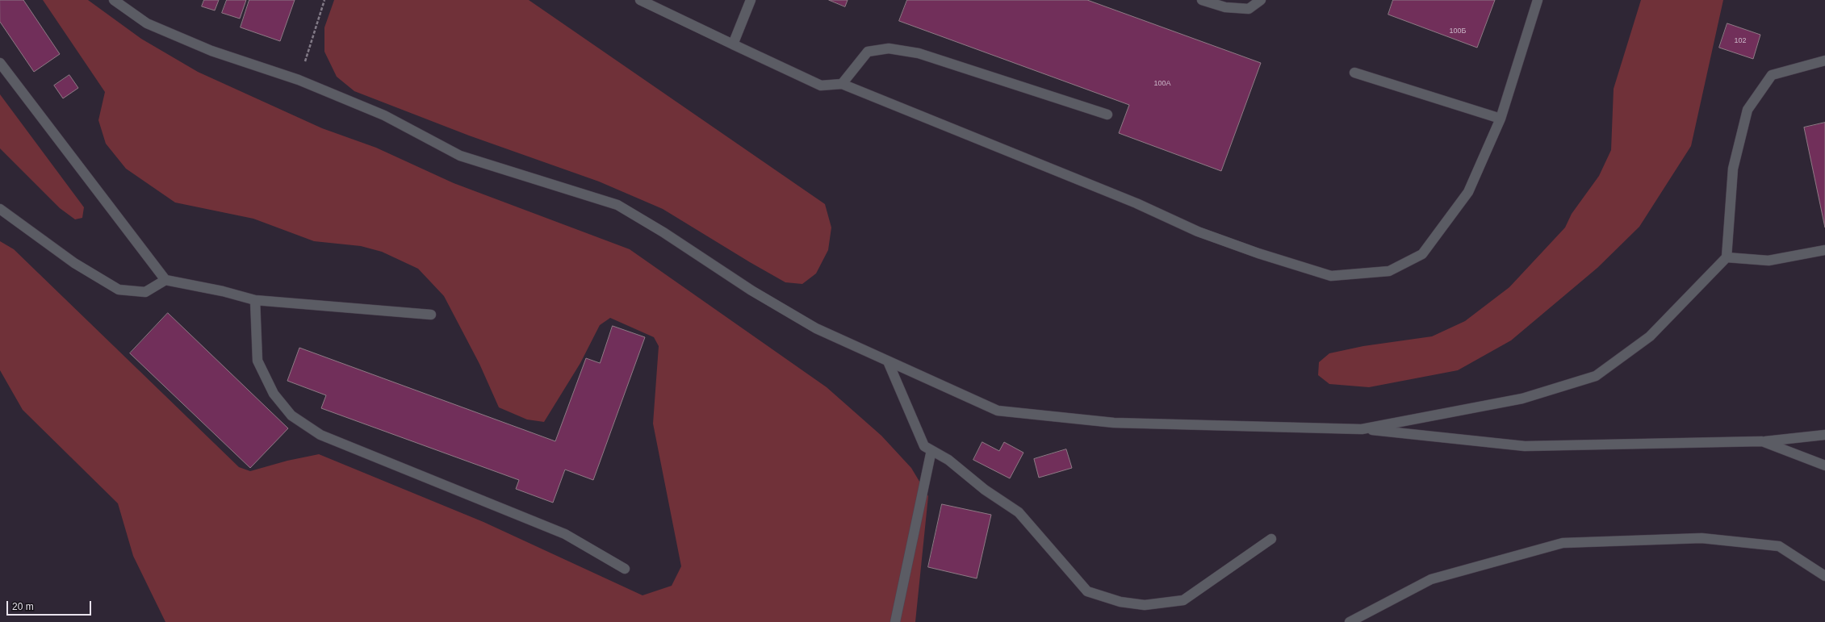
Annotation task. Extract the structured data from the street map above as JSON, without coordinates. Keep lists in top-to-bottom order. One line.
{"house_numbers":["100Б","102","100А"],"scale_bar":"20 m"}
